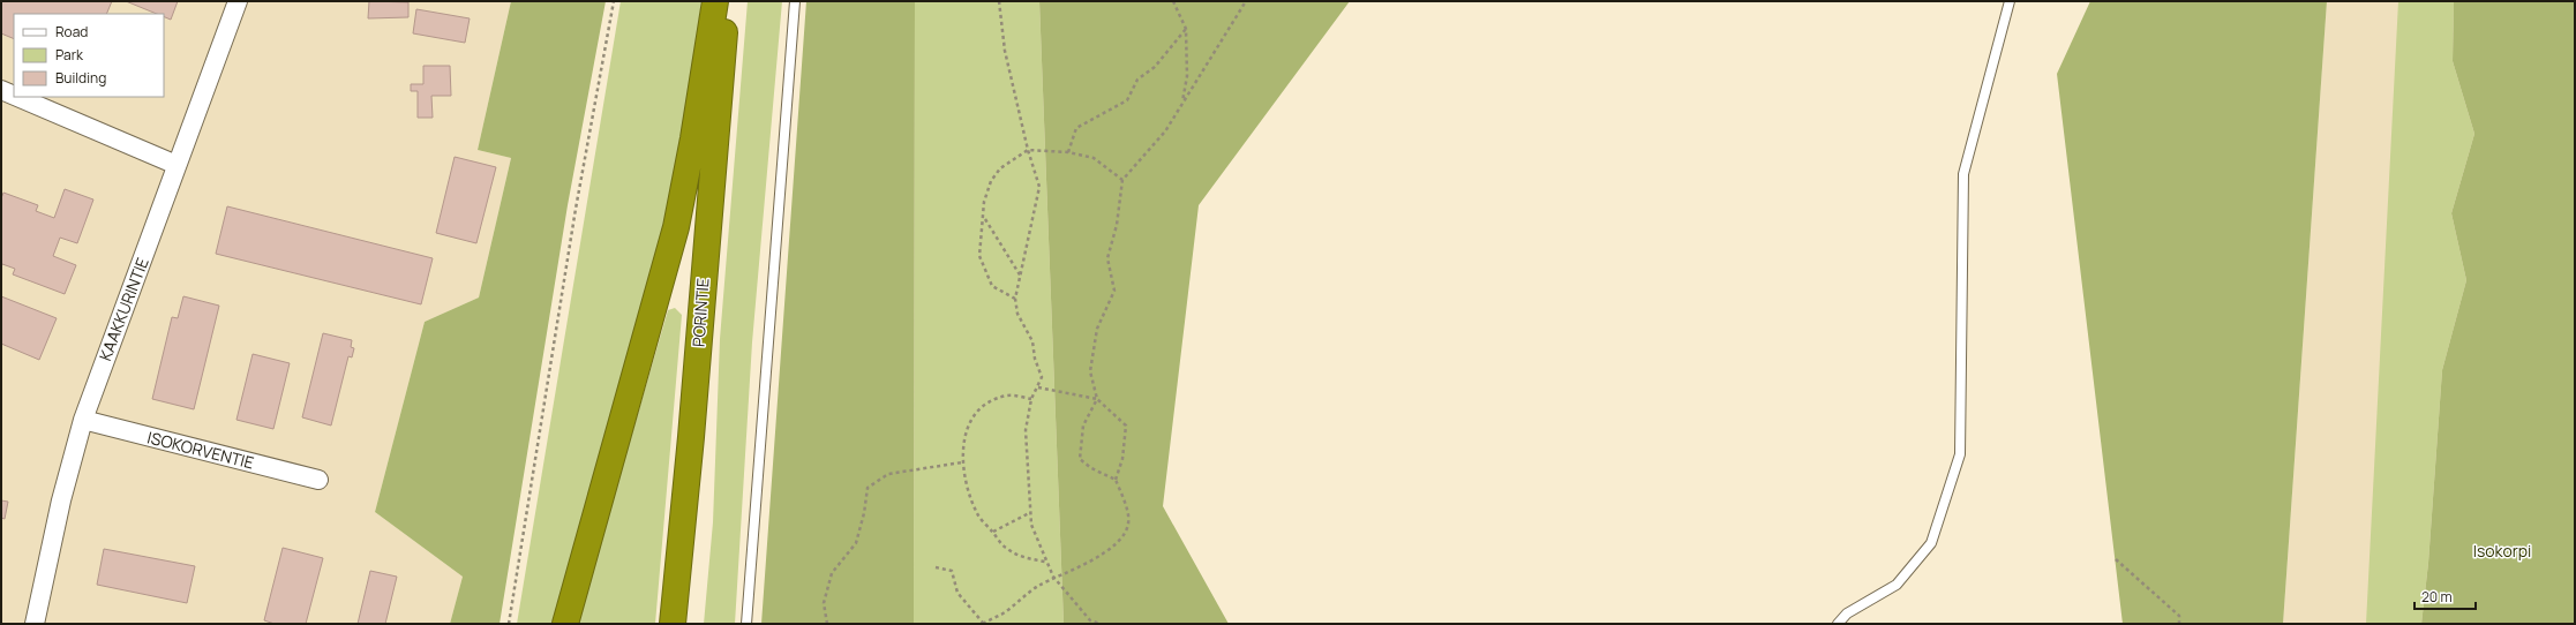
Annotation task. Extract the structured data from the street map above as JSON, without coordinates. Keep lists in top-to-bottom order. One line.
{"streets":{"highway":["PORINTIE"],"street":["KAAKKURINTIE","ISOKORVENTIE"]},"crossings":[["KAAKKURINTIE","ISOKORVENTIE"]],"parks":["Isokorpi"],"legend":["Road","Park","Building"],"scale_bar":"20 m"}
